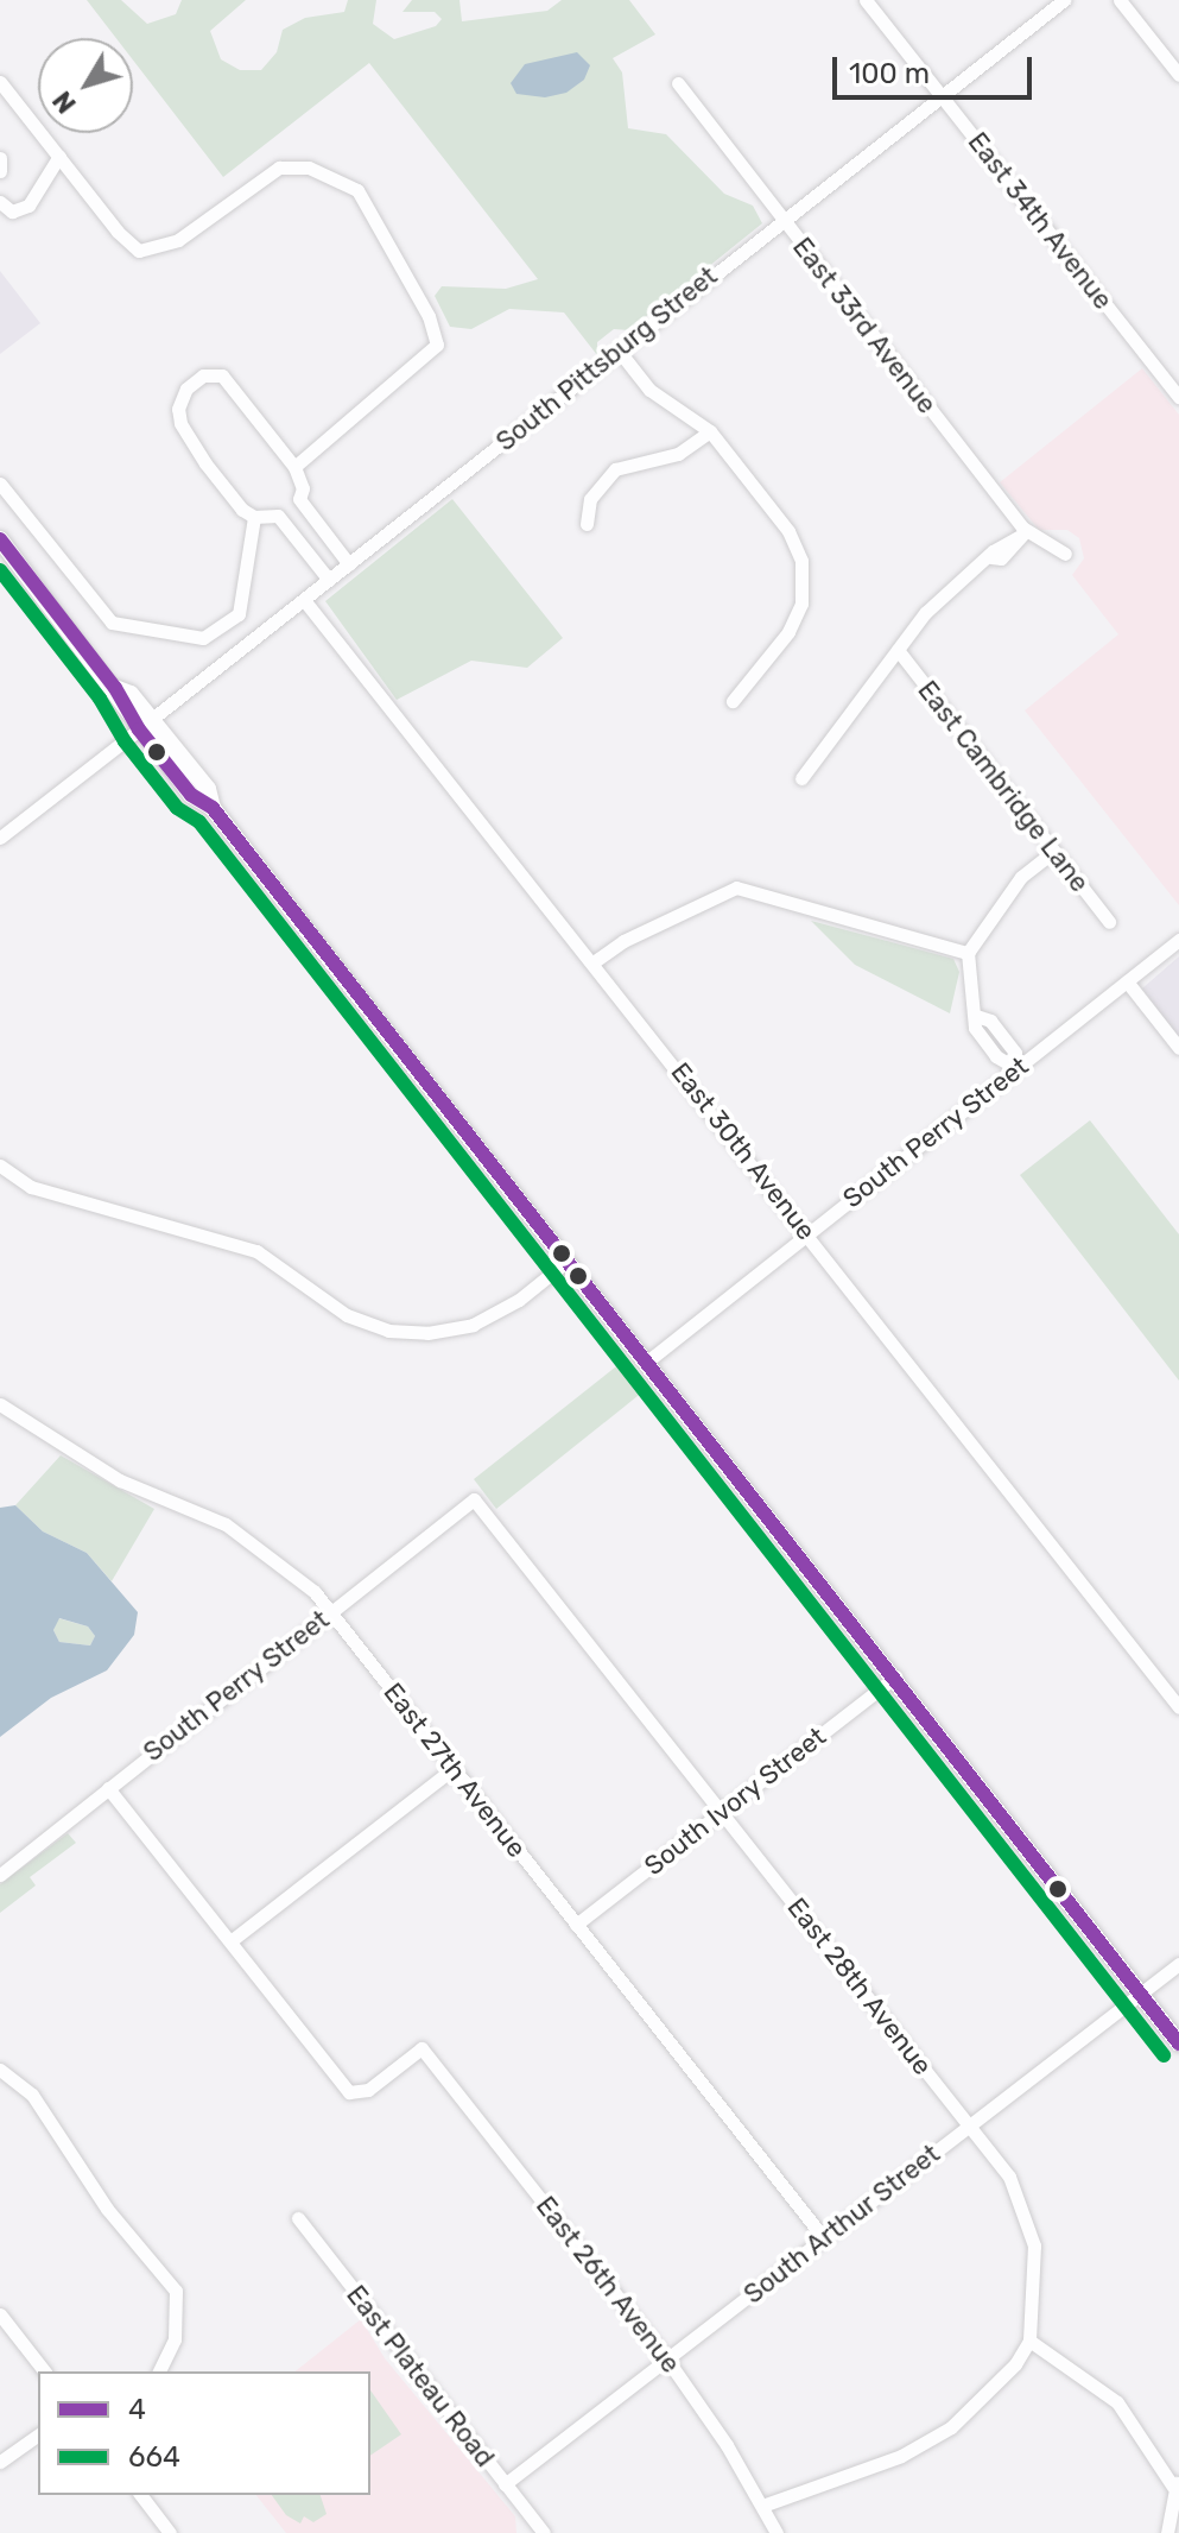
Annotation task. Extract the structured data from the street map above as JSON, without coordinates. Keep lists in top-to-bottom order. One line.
{"streets":{"street":["East 34th Avenue","East 33rd Avenue","South Pittsburg Street","East Cambridge Lane","South Perry Street","East 30th Avenue","East 27th Avenue","South Ivory Street","East 28th Avenue","South Arthur Street","East 26th Avenue","East Plateau Road"]},"crossings":[["East 34th Avenue","South Pittsburg Street"],["East 33rd Avenue","South Pittsburg Street"],["South Pittsburg Street","East 30th Avenue"],["South Perry Street","East 30th Avenue"],["South Perry Street","East 27th Avenue"],["South Perry Street","East 28th Avenue"],["East 27th Avenue","South Ivory Street"],["East 27th Avenue","South Arthur Street"],["South Ivory Street","East 28th Avenue"],["East 28th Avenue","South Arthur Street"],["South Arthur Street","East 26th Avenue"],["South Arthur Street","East Plateau Road"]],"lines":["transit line 4","transit line 664"],"legend":["4","664"],"scale_bar":"100 m","north":"bottom left"}
